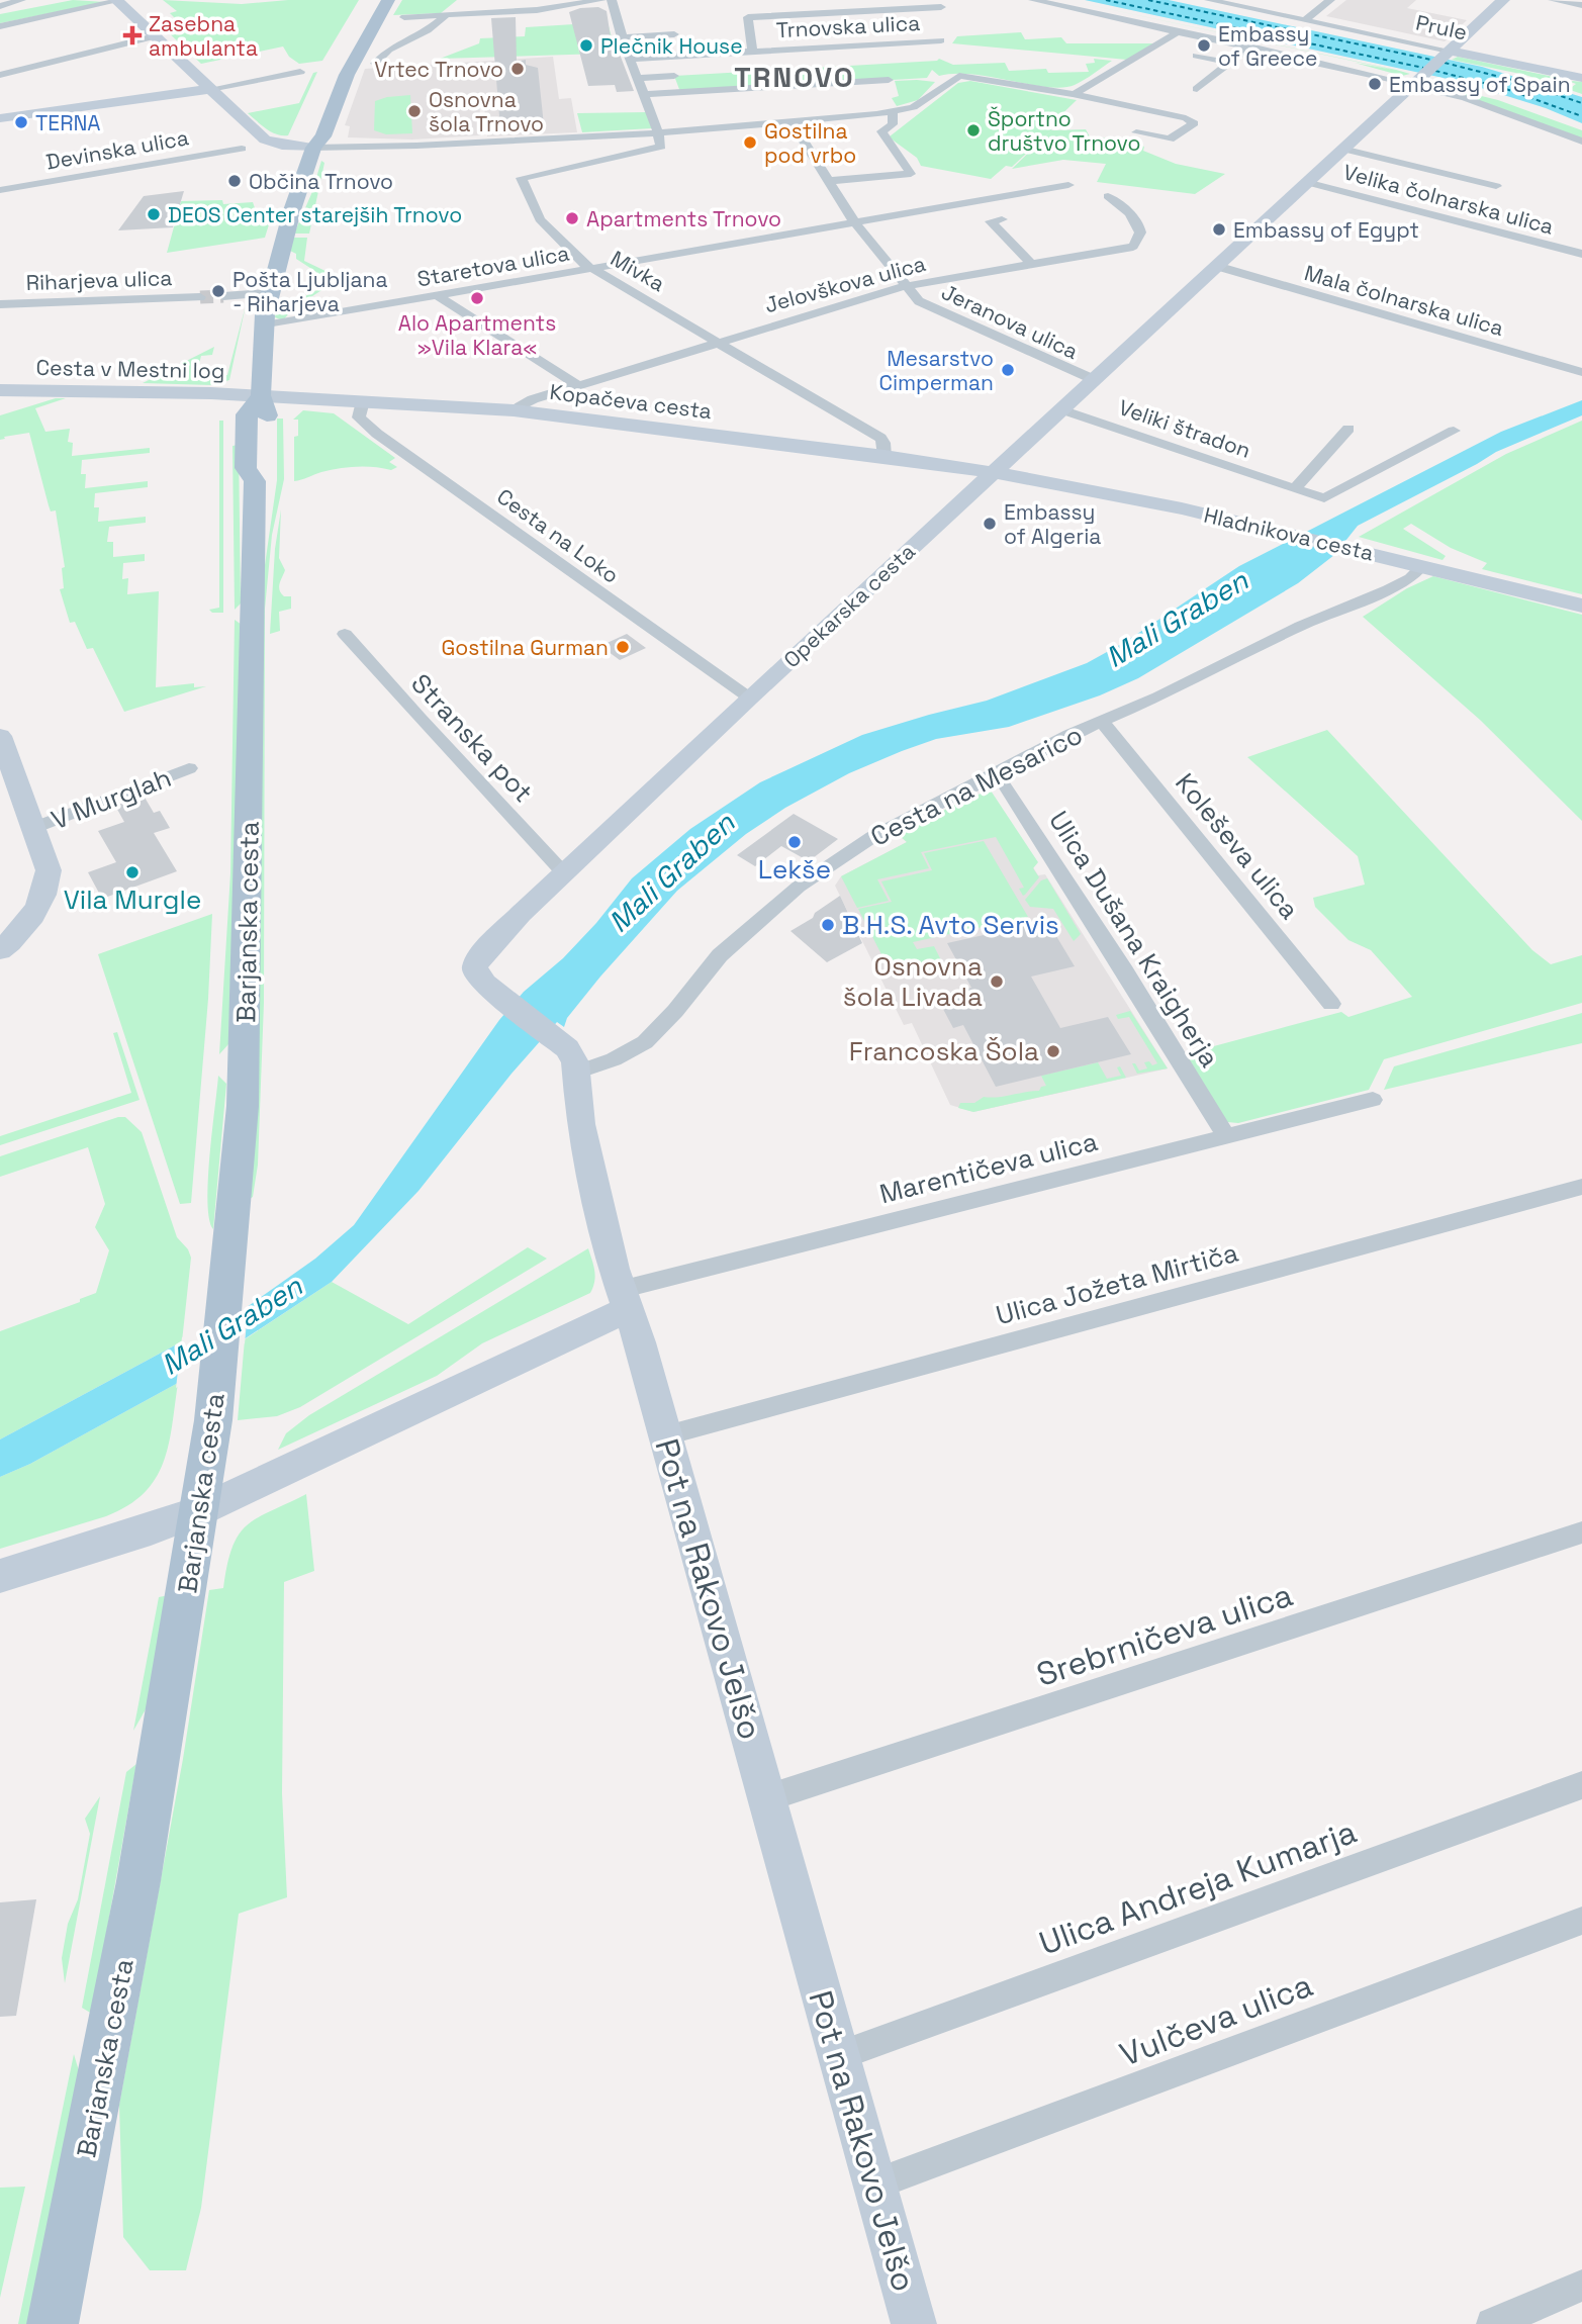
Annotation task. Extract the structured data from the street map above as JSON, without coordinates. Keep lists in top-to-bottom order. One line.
{"streets":{"main road":["Barjanska cesta"],"street":["Trnovska ulica","Prule","Devinska ulica","Velika čolnarska ulica","Staretova ulica","Mivka","Riharjeva ulica","Jelovškova ulica","Mala čolnarska ulica","Jeranova ulica","Cesta v Mestni log","Kopačeva cesta","Veliki štradon","Hladnikova cesta","Cesta na Loko","Opekarska cesta","Stranska pot","Cesta na Mesarico","V Murglah","Koleševa ulica","Ulica Dušana Kraigherja","Marentičeva ulica","Ulica Jožeta Mirtiča","Pot na Rakovo Jelšo","Srebrničeva ulica","Ulica Andreja Kumarja","Vulčeva ulica"]},"crossings":[["Prule","Opekarska cesta"],["Velika čolnarska ulica","Opekarska cesta"],["Staretova ulica","Mivka"],["Staretova ulica","Jeranova ulica"],["Staretova ulica","Barjanska cesta"],["Mivka","Jelovškova ulica"],["Mivka","Kopačeva cesta"],["Jelovškova ulica","Jeranova ulica"],["Jelovškova ulica","Kopačeva cesta"],["Mala čolnarska ulica","Opekarska cesta"],["Jeranova ulica","Opekarska cesta"],["Cesta v Mestni log","Kopačeva cesta"],["Cesta v Mestni log","Barjanska cesta"],["Kopačeva cesta","Hladnikova cesta"],["Kopačeva cesta","Cesta na Loko"],["Kopačeva cesta","Opekarska cesta"],["Kopačeva cesta","Barjanska cesta"],["Veliki štradon","Opekarska cesta"],["Hladnikova cesta","Opekarska cesta"],["Hladnikova cesta","Cesta na Mesarico"],["Cesta na Loko","Opekarska cesta"],["Opekarska cesta","Stranska pot"],["Opekarska cesta","Cesta na Mesarico"],["Opekarska cesta","Pot na Rakovo Jelšo"],["Cesta na Mesarico","Koleševa ulica"],["Cesta na Mesarico","Ulica Dušana Kraigherja"],["Cesta na Mesarico","Pot na Rakovo Jelšo"],["Ulica Dušana Kraigherja","Marentičeva ulica"],["Marentičeva ulica","Pot na Rakovo Jelšo"],["Ulica Jožeta Mirtiča","Pot na Rakovo Jelšo"],["Pot na Rakovo Jelšo","Srebrničeva ulica"],["Pot na Rakovo Jelšo","Ulica Andreja Kumarja"],["Pot na Rakovo Jelšo","Vulčeva ulica"]],"districts":["TRNOVO"],"water":["Mali Graben"],"places":{"health":["Zasebna ambulanta"],"other":["Plečnik House","Embassy of Greece","Vrtec Trnovo","Embassy of Spain","Osnovna šola Trnovo","TERNA","Športno društvo Trnovo","Gostilna pod vrbo","Občina Trnovo","DEOS Center starejših Trnovo","Apartments Trnovo","Embassy of Egypt","Pošta Ljubljana - Riharjeva","Alo Apartments »Vila Klara«","Mesarstvo Cimperman","Embassy of Algeria","Gostilna Gurman","Lekše","Vila Murgle","B.H.S. Avto Servis","Osnovna šola Livada","Francoska Šola"]}}
